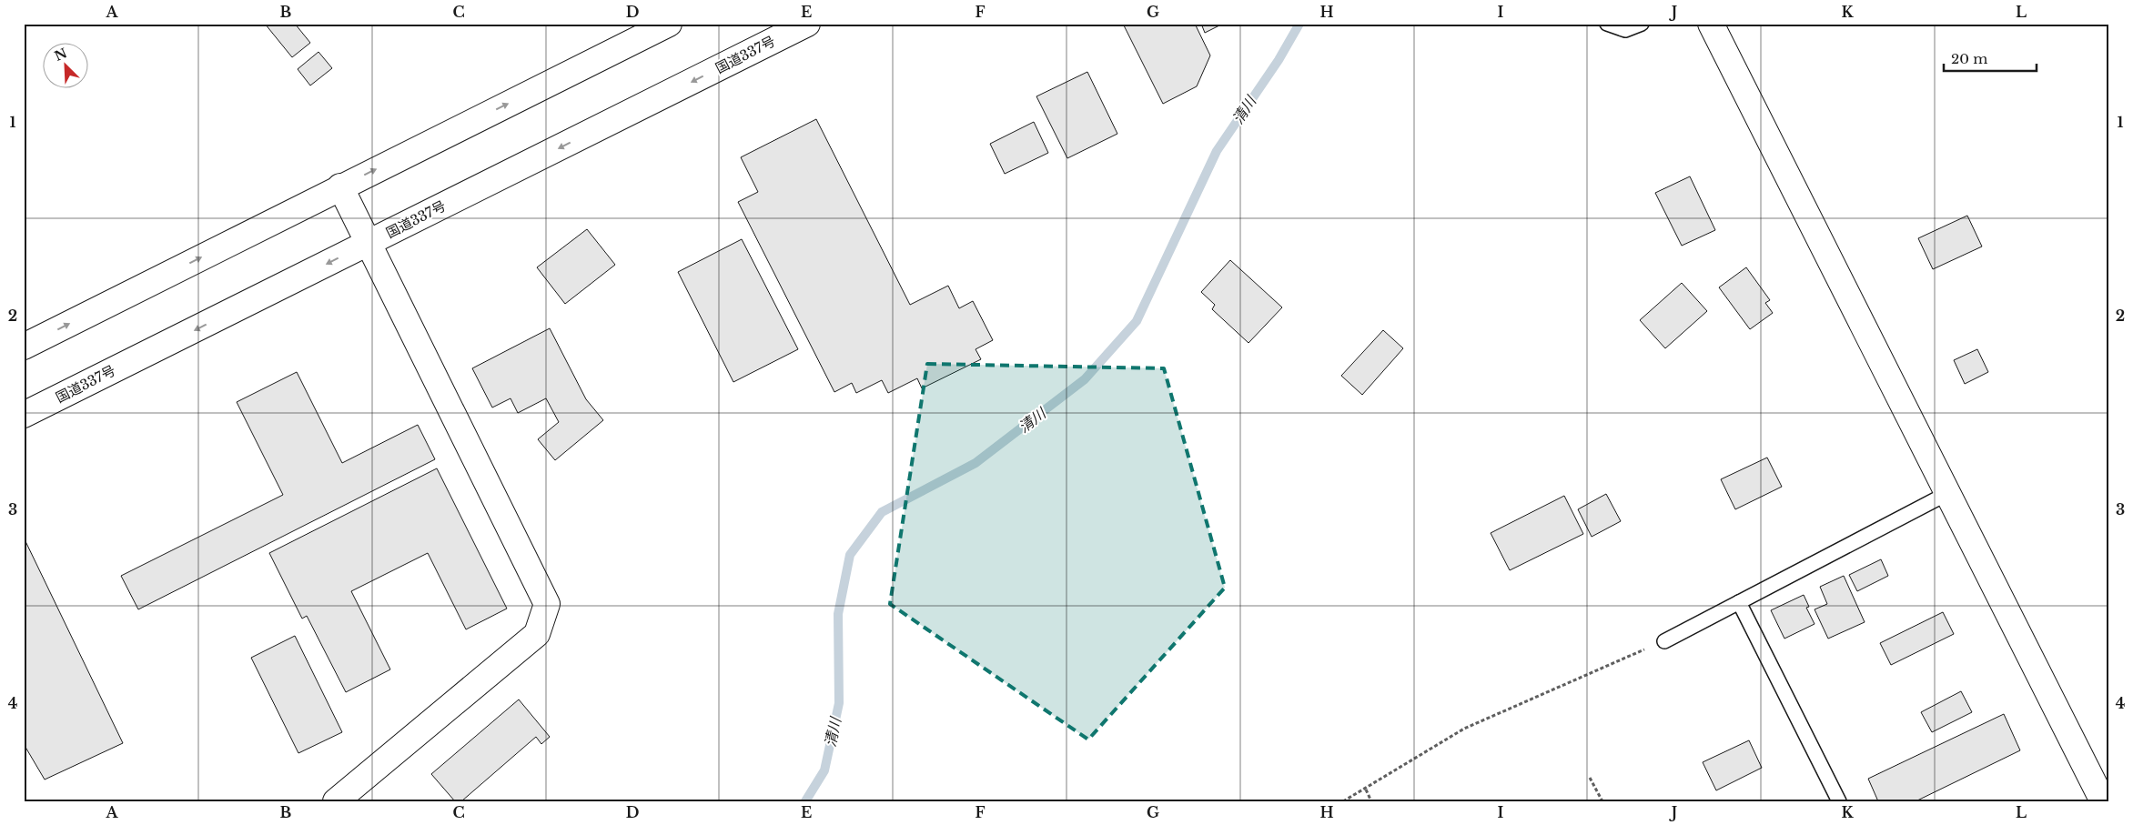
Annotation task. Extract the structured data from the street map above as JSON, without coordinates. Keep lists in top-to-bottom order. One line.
{"streets":{"main road":["国道337号"]},"water":["清川"],"scale_bar":"20 m","north":"top left","grid":{"columns":["A","B","C","D","E","F","G","H","I","J","K","L"],"rows":["1","2","3","4"]}}
